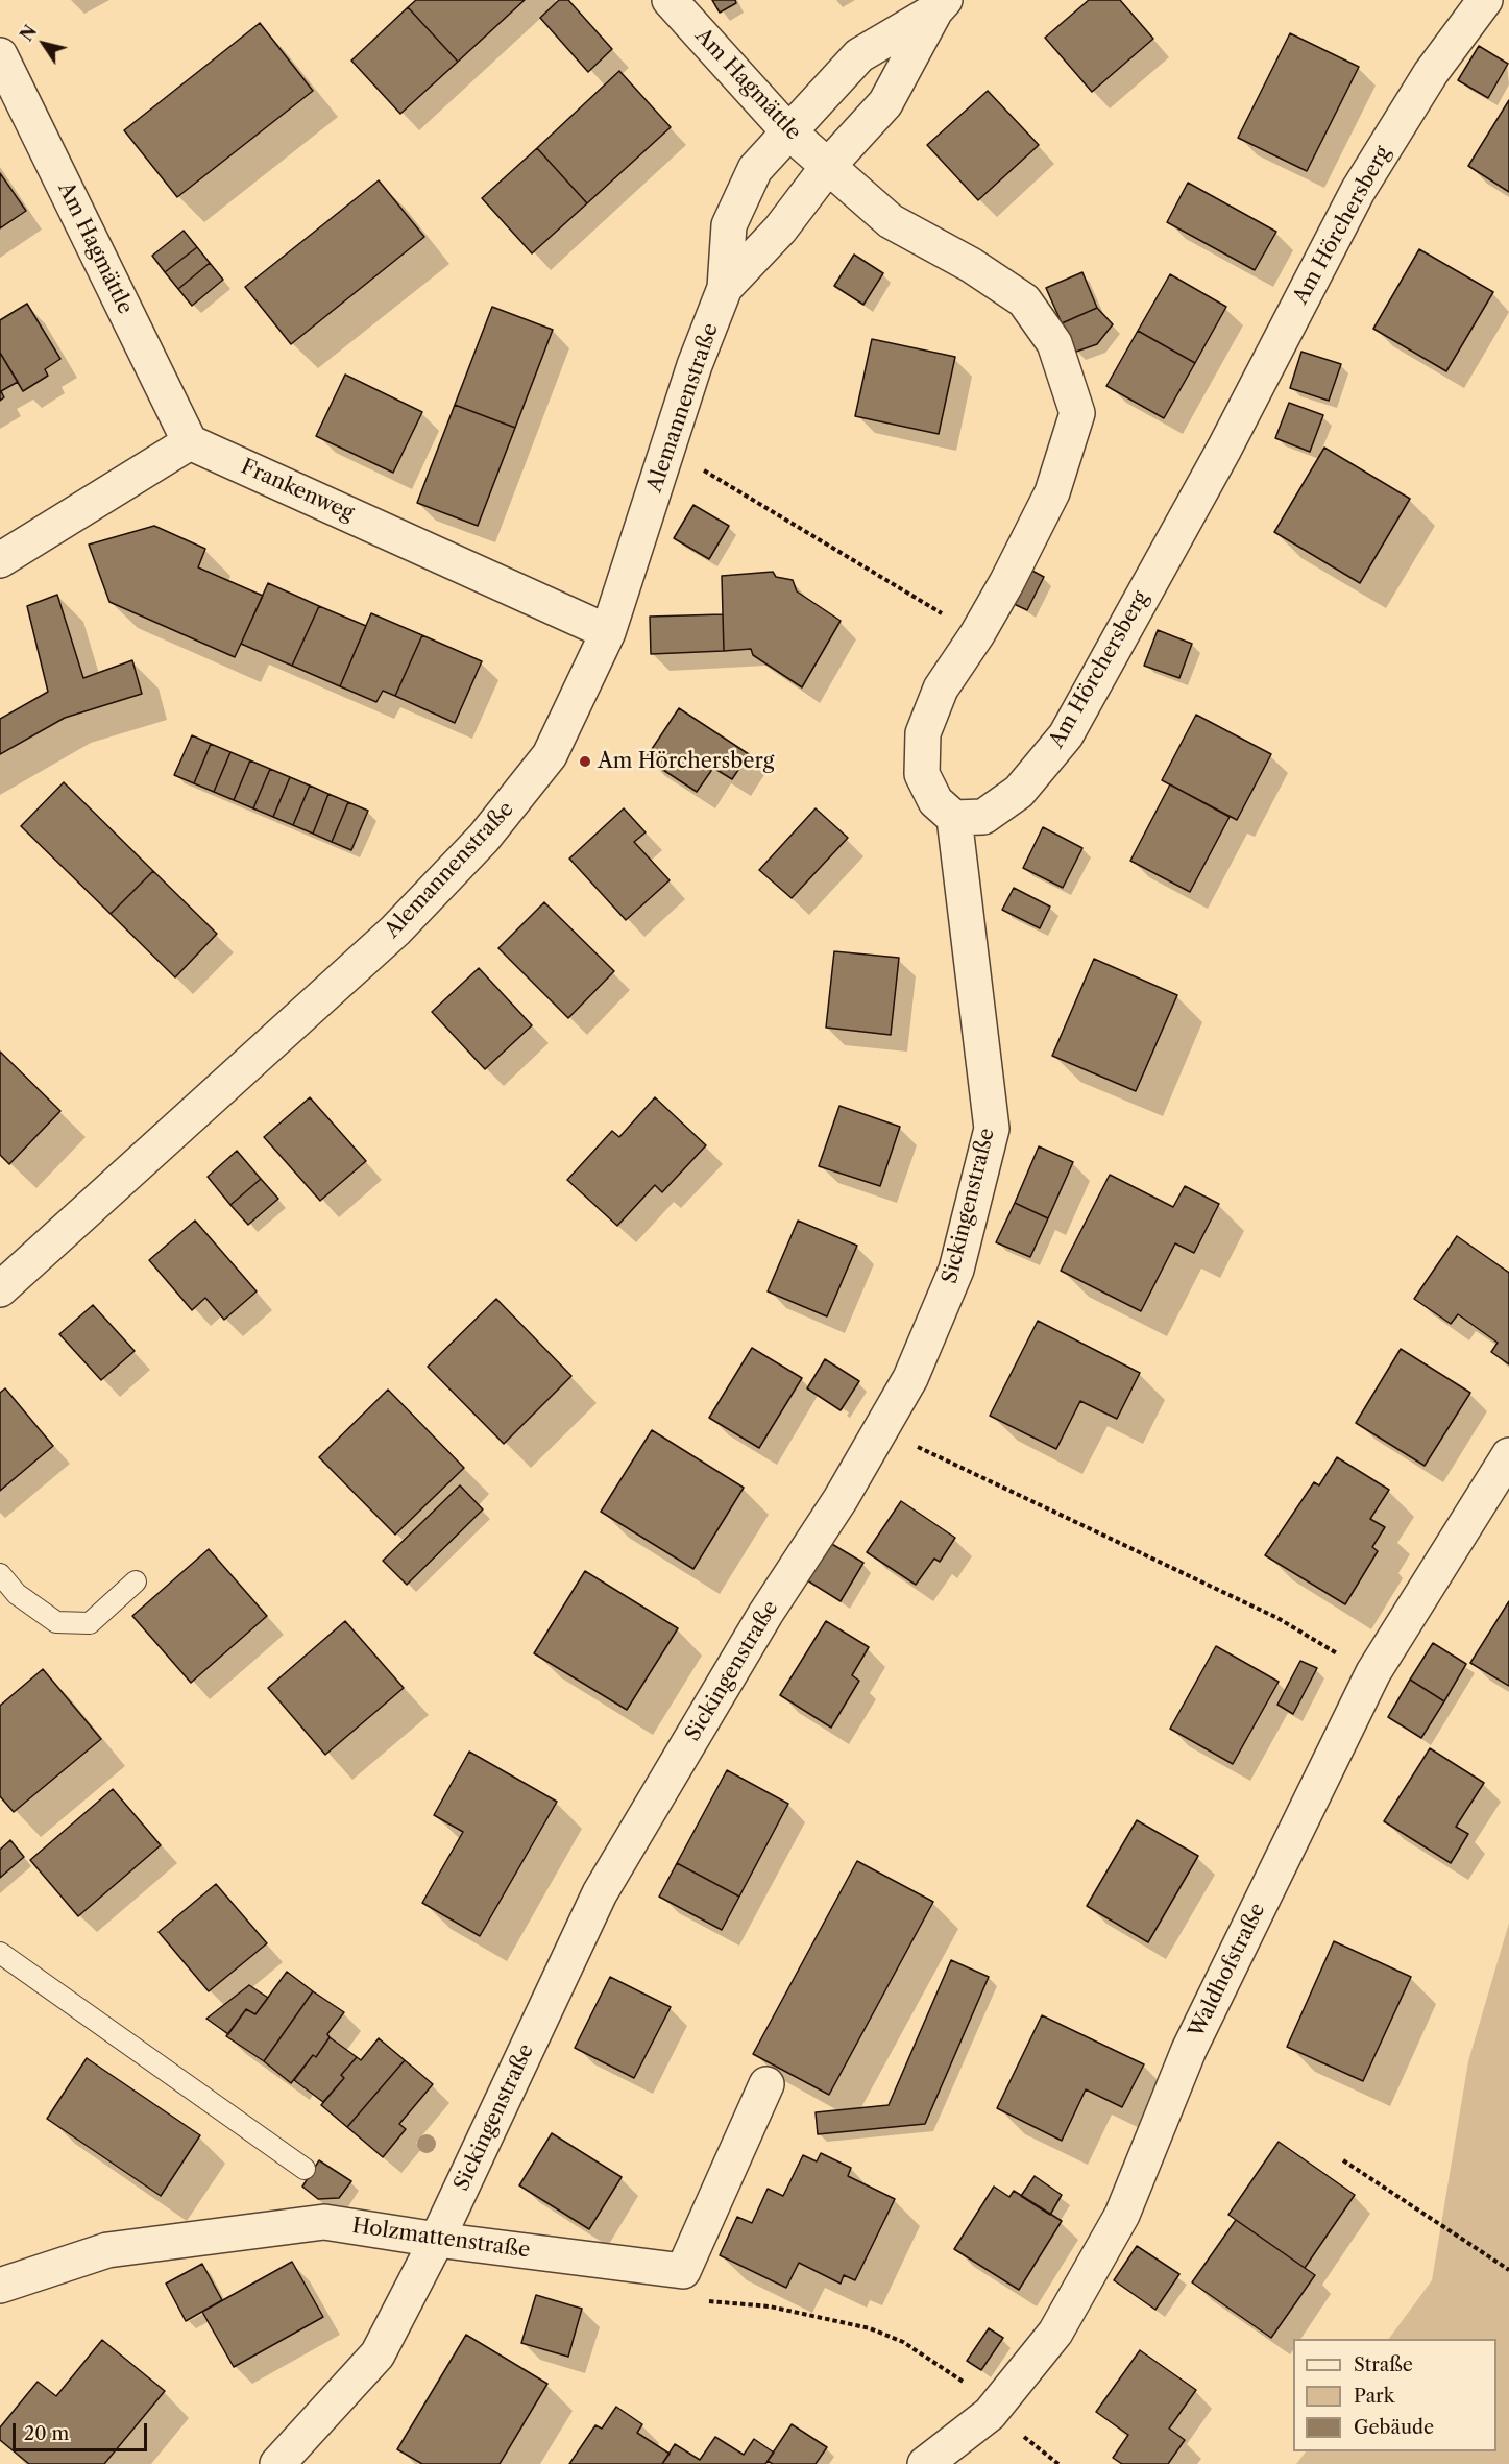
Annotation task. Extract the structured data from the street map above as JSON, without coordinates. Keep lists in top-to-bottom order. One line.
{"streets":{"street":["Am Hagmättle","Am Hörchersberg","Alemannenstraße","Frankenweg","Sickingenstraße","Waldhofstraße","Holzmattenstraße"]},"crossings":[["Am Hagmättle","Alemannenstraße"],["Am Hagmättle","Frankenweg"],["Am Hörchersberg","Sickingenstraße"],["Alemannenstraße","Frankenweg"],["Sickingenstraße","Holzmattenstraße"]],"places":["Am Hörchersberg"],"legend":["Straße","Park","Gebäude"],"scale_bar":"20 m","north":"top left"}
